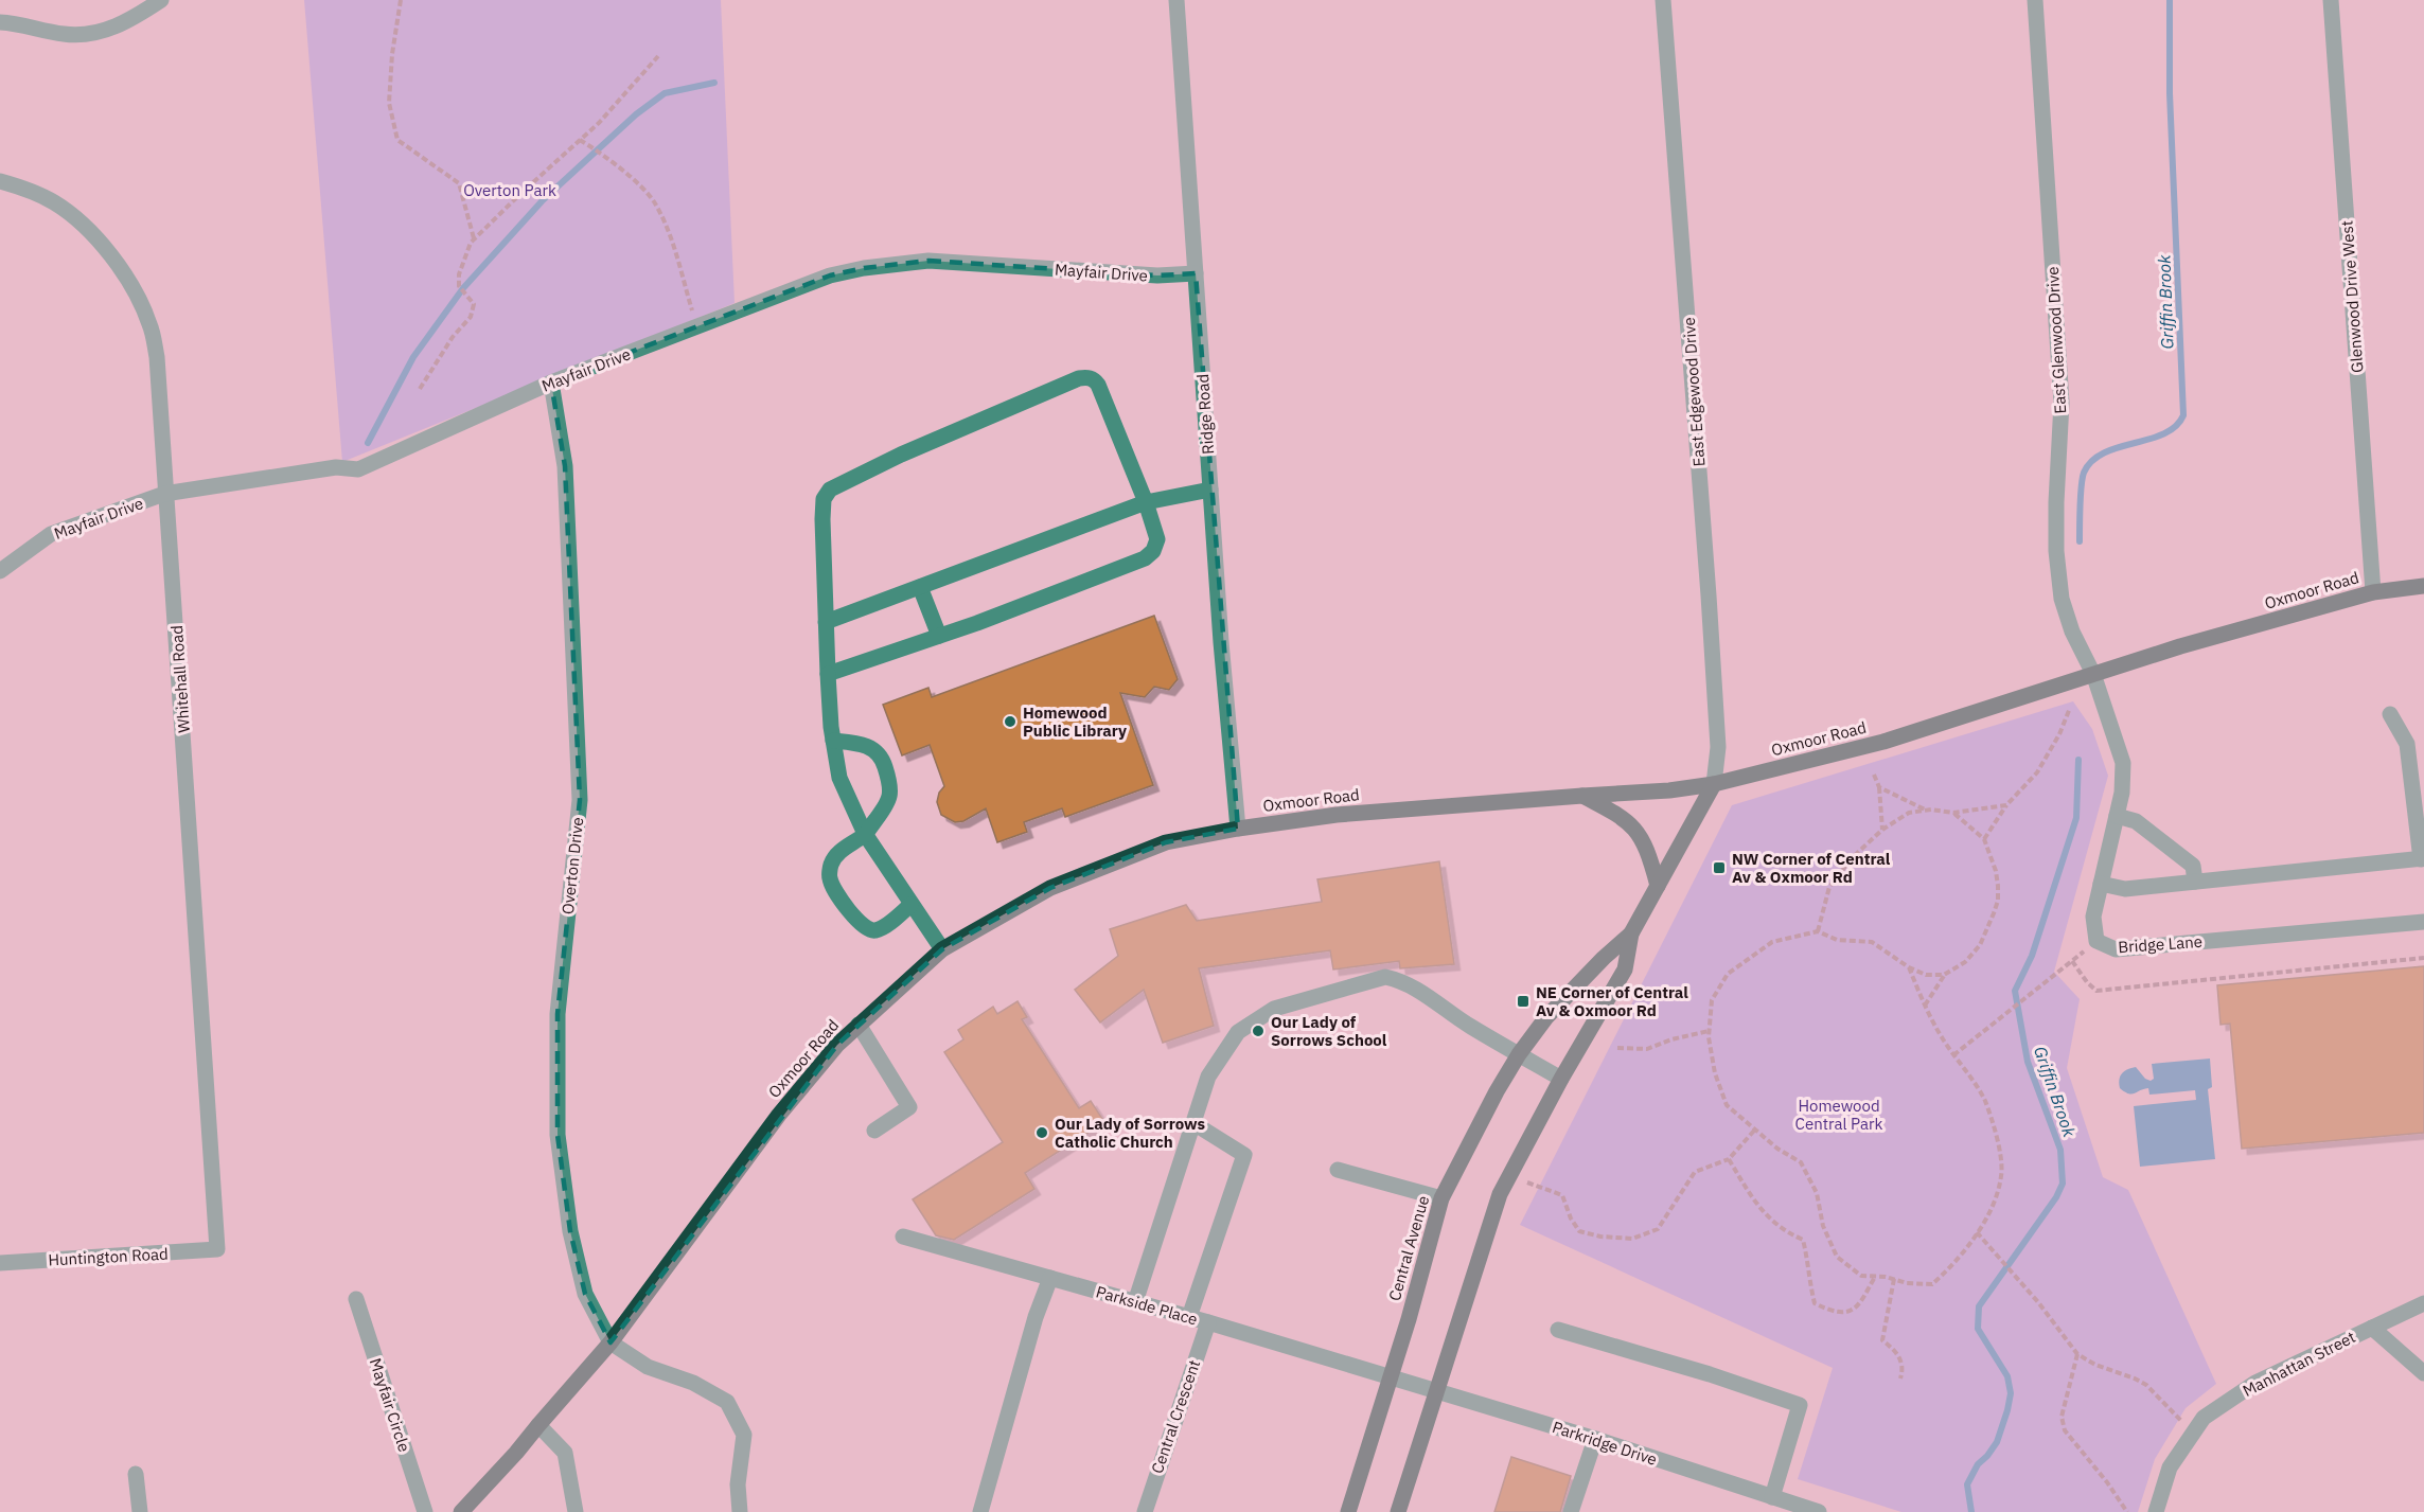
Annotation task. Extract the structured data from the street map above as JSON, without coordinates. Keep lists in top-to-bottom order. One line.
{"streets":{"main road":["Oxmoor Road","Central Avenue"],"street":["Mayfair Drive","Glenwood Drive West","East Glenwood Drive","East Edgewood Drive","Ridge Road","Whitehall Road","Overton Drive","Bridge Lane","Huntington Road","Parkside Place","Manhattan Street","Mayfair Circle","Central Crescent","Parkridge Drive"]},"crossings":[["Mayfair Drive","Ridge Road"],["Mayfair Drive","Whitehall Road"],["Mayfair Drive","Overton Drive"],["Glenwood Drive West","Oxmoor Road"],["East Glenwood Drive","Oxmoor Road"],["East Glenwood Drive","Bridge Lane"],["East Edgewood Drive","Oxmoor Road"],["East Edgewood Drive","Central Avenue"],["Ridge Road","Oxmoor Road"],["Oxmoor Road","Overton Drive"],["Oxmoor Road","Bridge Lane"],["Oxmoor Road","Central Avenue"],["Whitehall Road","Huntington Road"],["Central Avenue","Parkside Place"],["Central Avenue","Parkridge Drive"],["Parkside Place","Central Crescent"],["Parkside Place","Parkridge Drive"]],"water":["Griffin Brook"],"parks":["Overton Park","Homewood Central Park"],"places":{"other":["Homewood Public Library","Our Lady of Sorrows School","Our Lady of Sorrows Catholic Church"],"transit":["NW Corner of Central Av & Oxmoor Rd","NE Corner of Central Av & Oxmoor Rd"]}}
